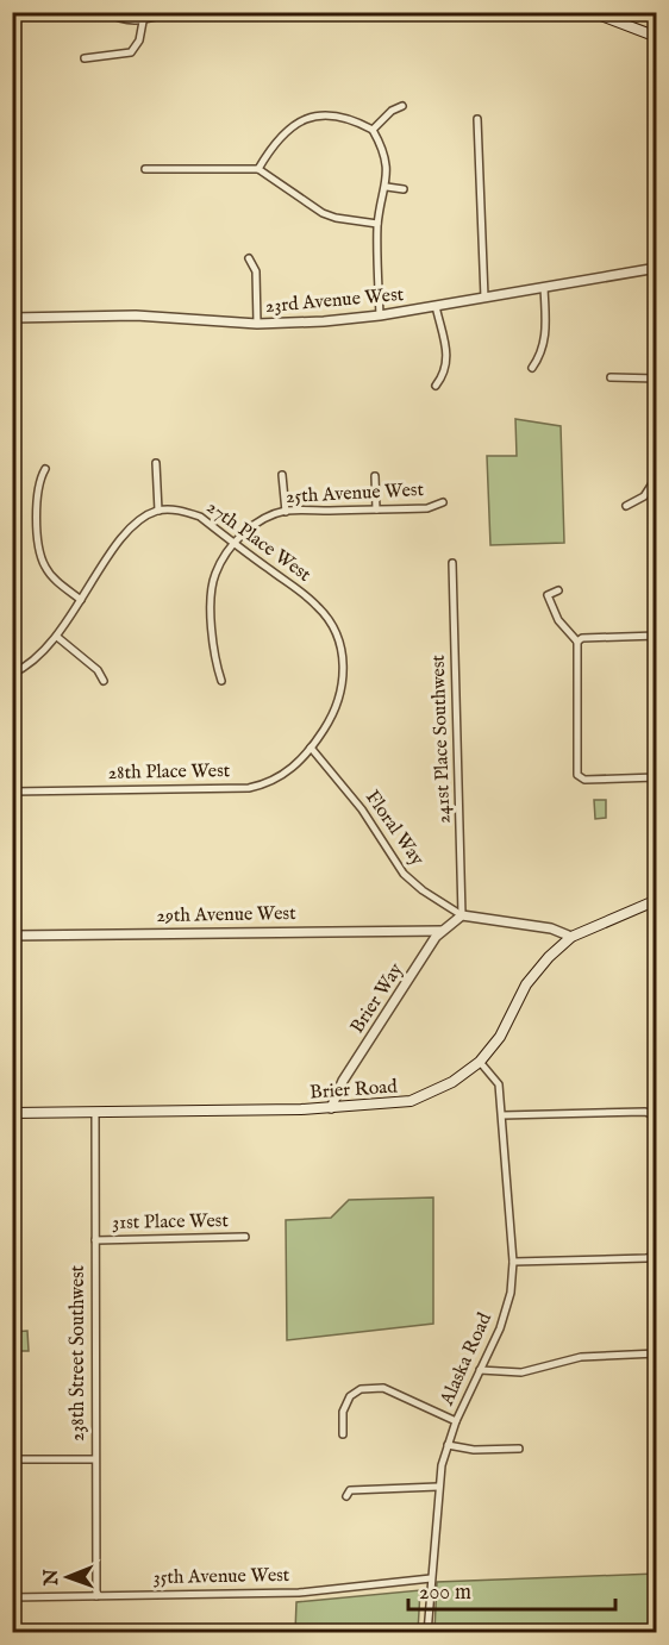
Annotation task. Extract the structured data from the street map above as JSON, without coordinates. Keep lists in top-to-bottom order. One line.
{"streets":{"main road":["Brier Road"],"street":["23rd Avenue West","25th Avenue West","27th Place West","241st Place Southwest","28th Place West","Floral Way","29th Avenue West","Brier Way","31st Place West","238th Street Southwest","Alaska Road","35th Avenue West"]},"crossings":[["25th Avenue West","27th Place West"],["27th Place West","28th Place West"],["27th Place West","Floral Way"],["241st Place Southwest","Floral Way"],["241st Place Southwest","Brier Way"],["28th Place West","Floral Way"],["Floral Way","Brier Way"],["29th Avenue West","Brier Way"],["Brier Way","Brier Road"],["Brier Road","238th Street Southwest"],["Brier Road","Alaska Road"],["31st Place West","238th Street Southwest"],["238th Street Southwest","35th Avenue West"],["Alaska Road","35th Avenue West"]],"scale_bar":"200 m","north":"left"}
